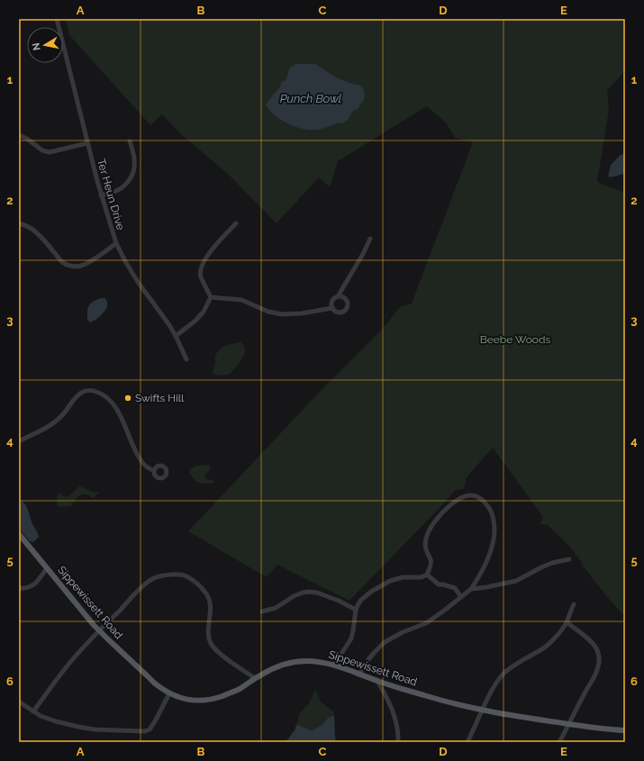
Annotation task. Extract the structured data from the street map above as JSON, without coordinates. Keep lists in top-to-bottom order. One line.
{"streets":{"main road":["Sippewissett Road"],"street":["Ter Heun Drive"]},"water":["Punch Bowl"],"parks":["Beebe Woods"],"places":["Swifts Hill"],"north":"left","grid":{"columns":["A","B","C","D","E"],"rows":["1","2","3","4","5","6"]}}
